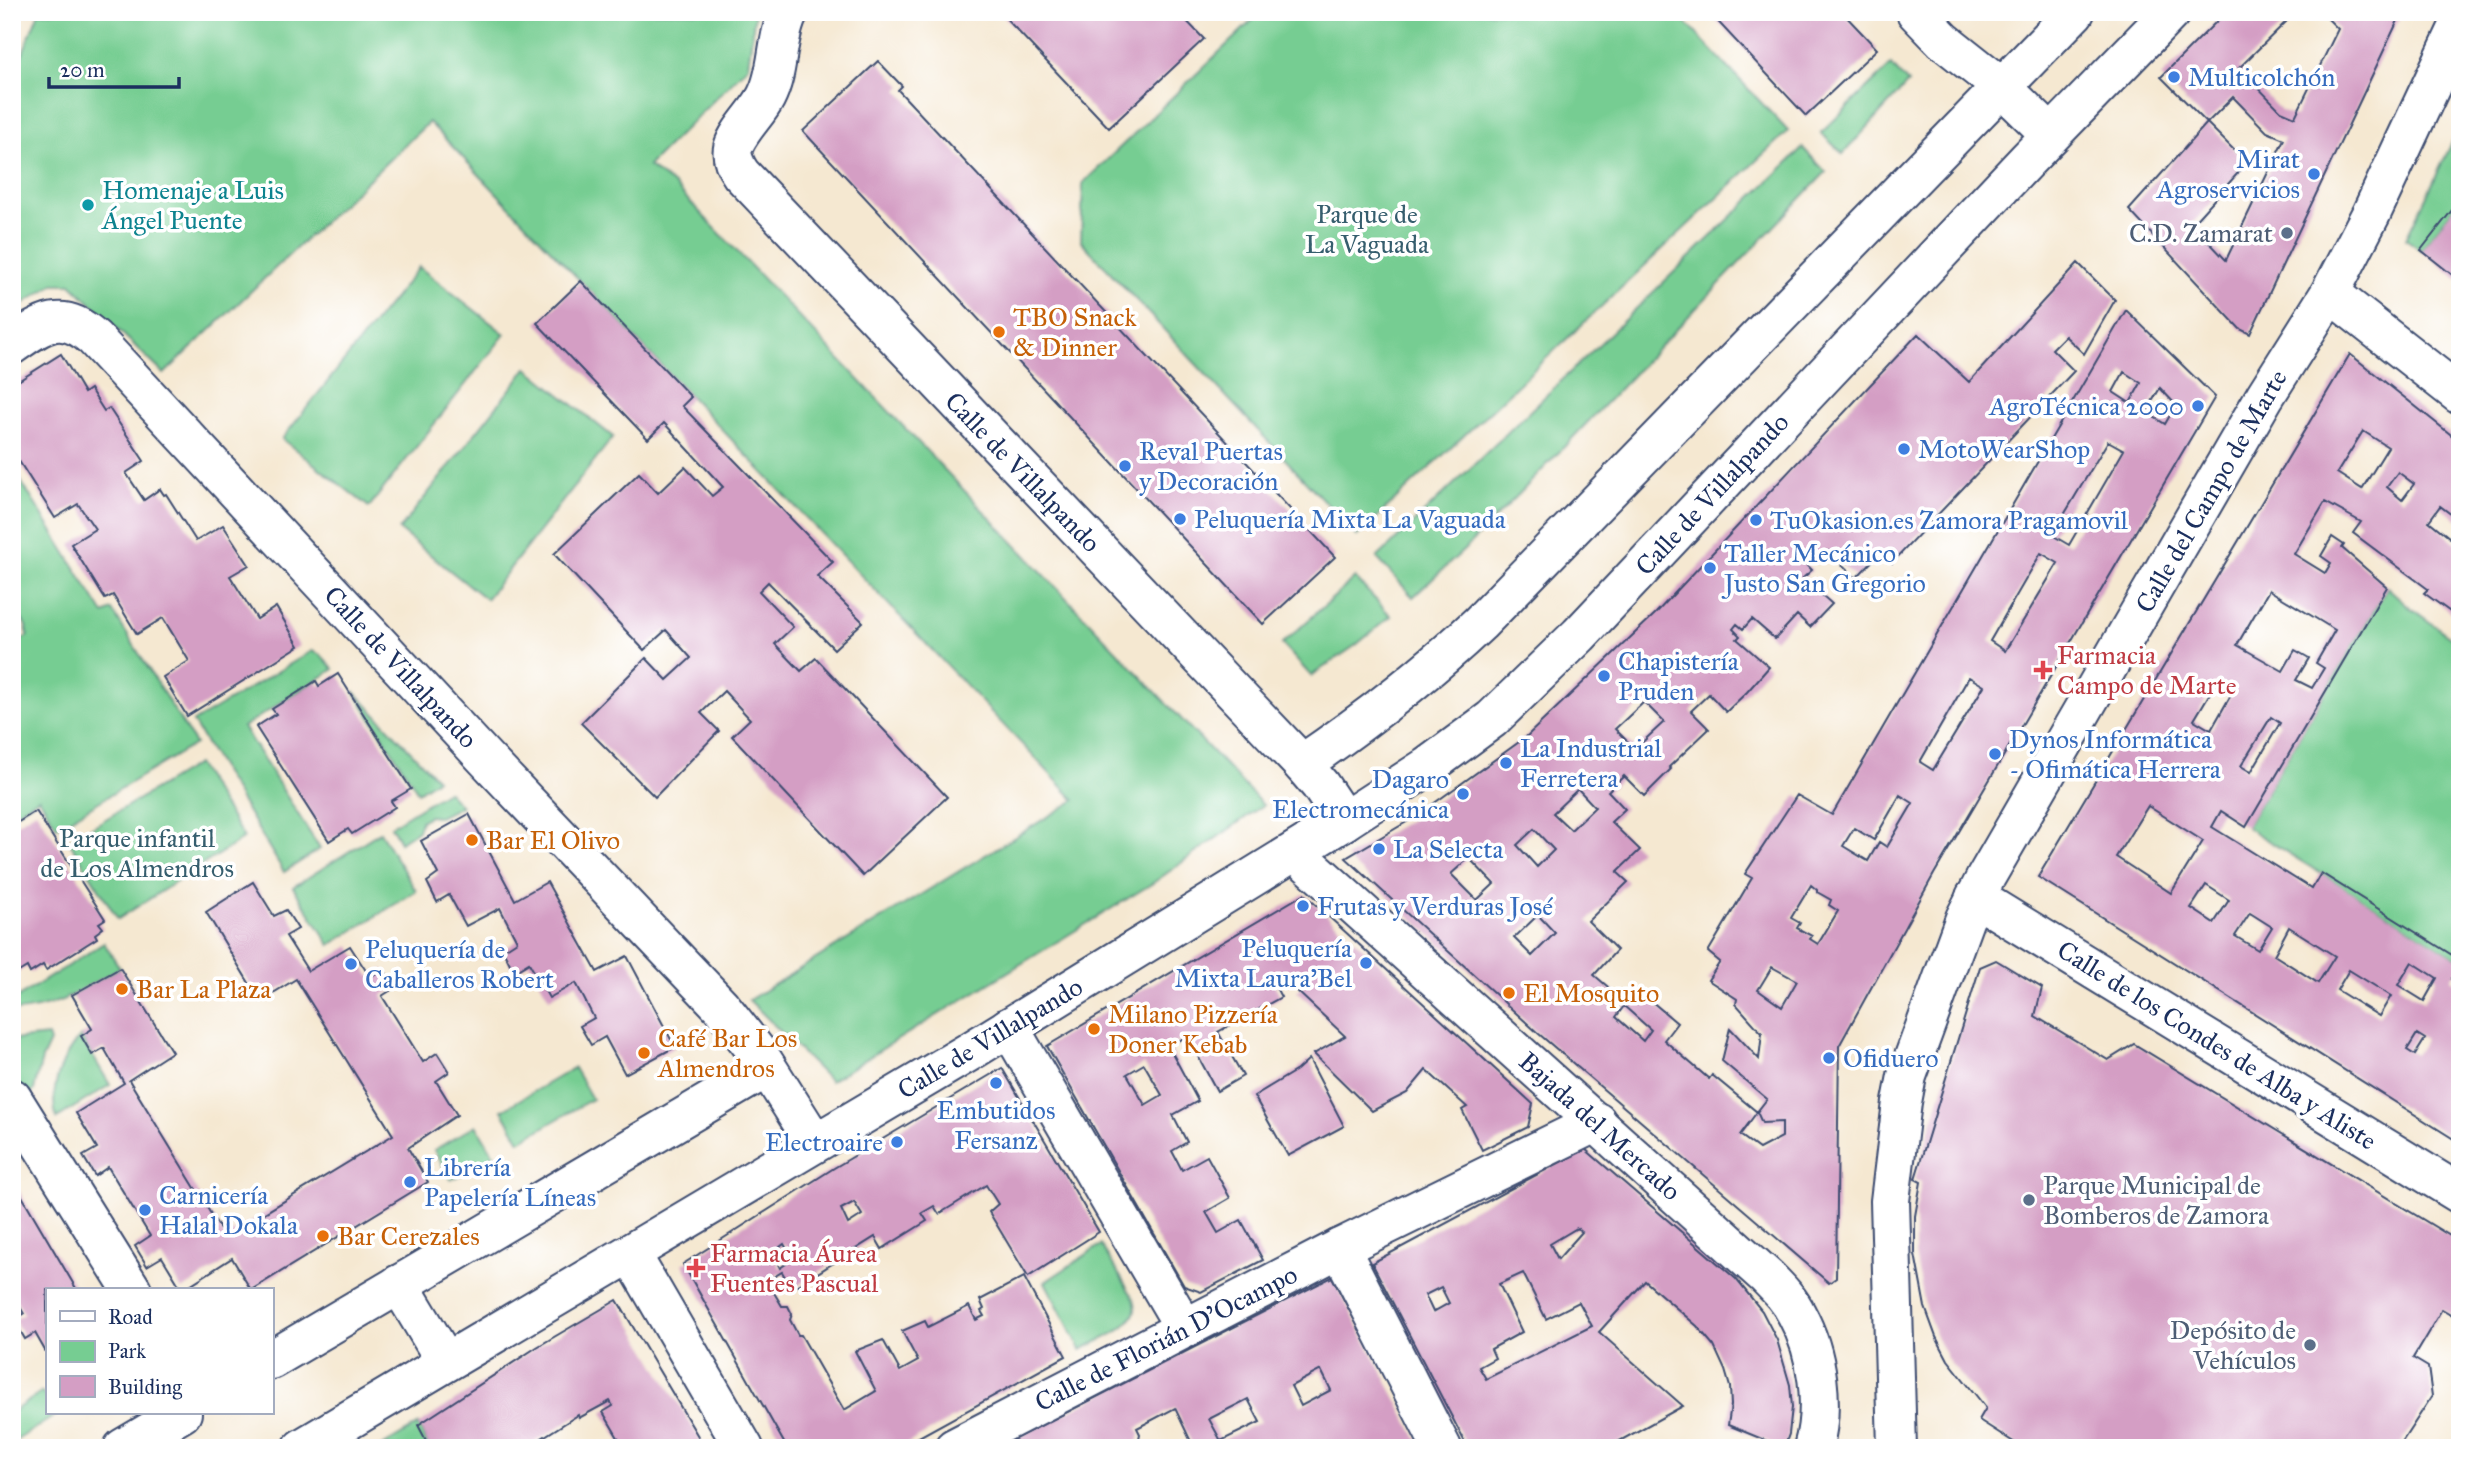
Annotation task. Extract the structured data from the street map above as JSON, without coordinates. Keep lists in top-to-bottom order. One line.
{"streets":{"street":["Calle de Villalpando","Calle del Campo de Marte","Calle de los Condes de Alba y Aliste","Bajada del Mercado","Calle de Florián D'Ocampo"]},"crossings":[["Calle de Villalpando","Bajada del Mercado"],["Calle del Campo de Marte","Calle de los Condes de Alba y Aliste"],["Bajada del Mercado","Calle de Florián D'Ocampo"]],"parks":["Parque de La Vaguada","Parque infantil de Los Almendros"],"places":{"other":["Multicolchón","Mirat Agroservicios","Homenaje a Luis Ángel Puente","C.D. Zamarat","TBO Snack & Dinner","AgroTécnica 2000","MotoWearShop","Reval Puertas y Decoración","Peluquería Mixta La Vaguada","TuOkasion.es Zamora Pragamovil","Taller Mecánico Justo San Gregorio","Chapistería Pruden","Dynos Informática - Ofimática Herrera","La Industrial Ferretera","Dagaro Electromecánica","Bar El Olivo","La Selecta","Frutas y Verduras José","Peluquería Mixta Laura'Bel","Peluquería de Caballeros Robert","Bar La Plaza","El Mosquito","Milano Pizzería Doner Kebab","Café Bar Los Almendros","Ofiduero","Embutidos Fersanz","Electroaire","Librería Papelería Líneas","Parque Municipal de Bomberos de Zamora","Carnicería Halal Dokala","Bar Cerezales","Depósito de Vehículos"],"health":["Farmacia Campo de Marte","Farmacia Áurea Fuentes Pascual"]},"legend":["Road","Park","Building"],"scale_bar":"20 m"}
